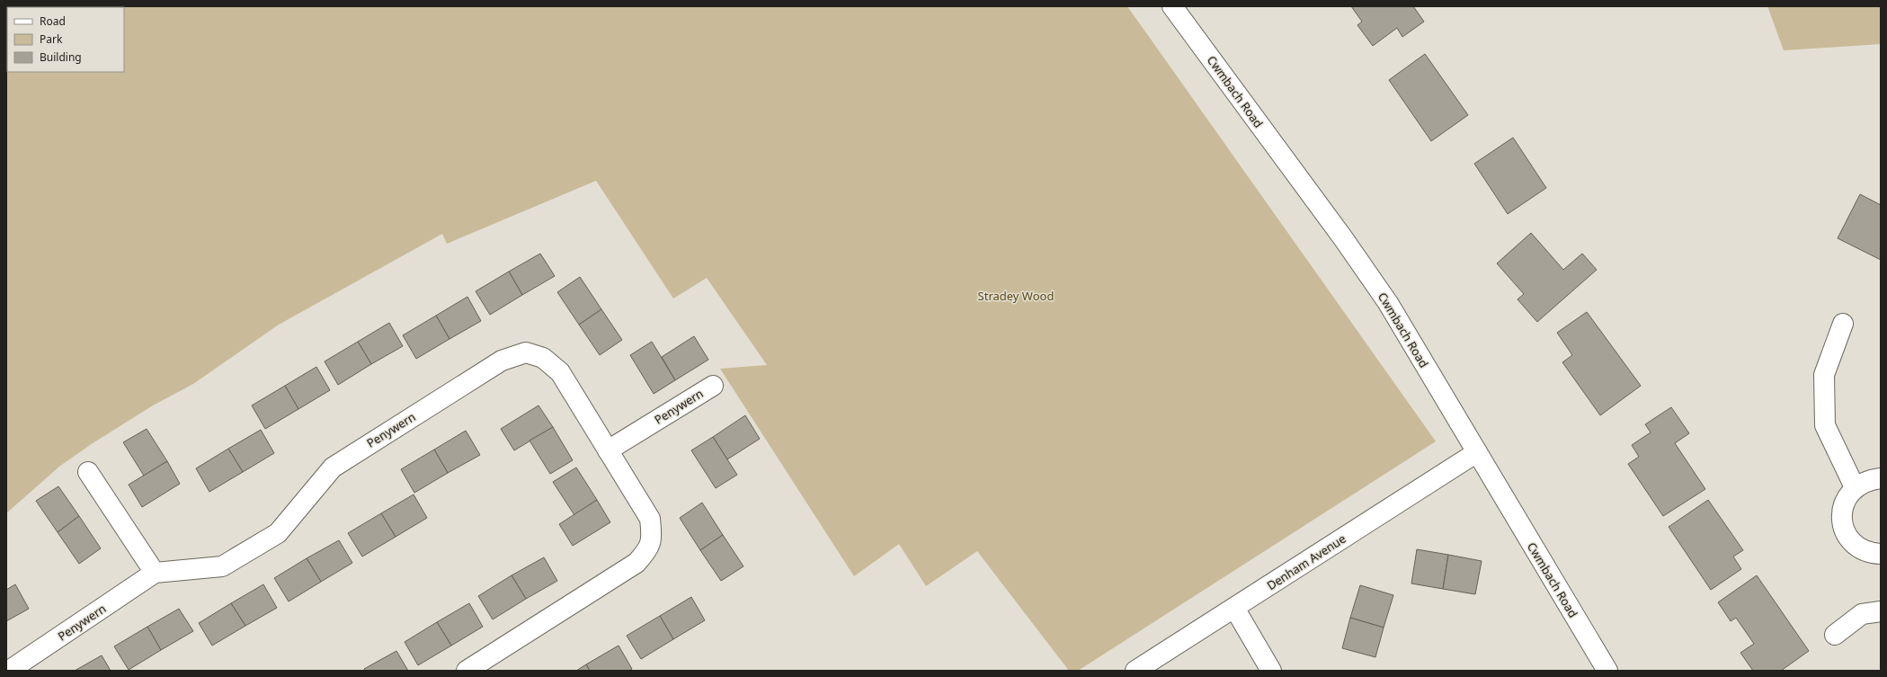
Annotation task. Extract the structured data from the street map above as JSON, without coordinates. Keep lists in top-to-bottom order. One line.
{"streets":{"street":["Cwmbach Road","Penywern","Denham Avenue"]},"crossings":[["Cwmbach Road","Denham Avenue"]],"parks":["Stradey Wood"],"legend":["Road","Park","Building"]}
